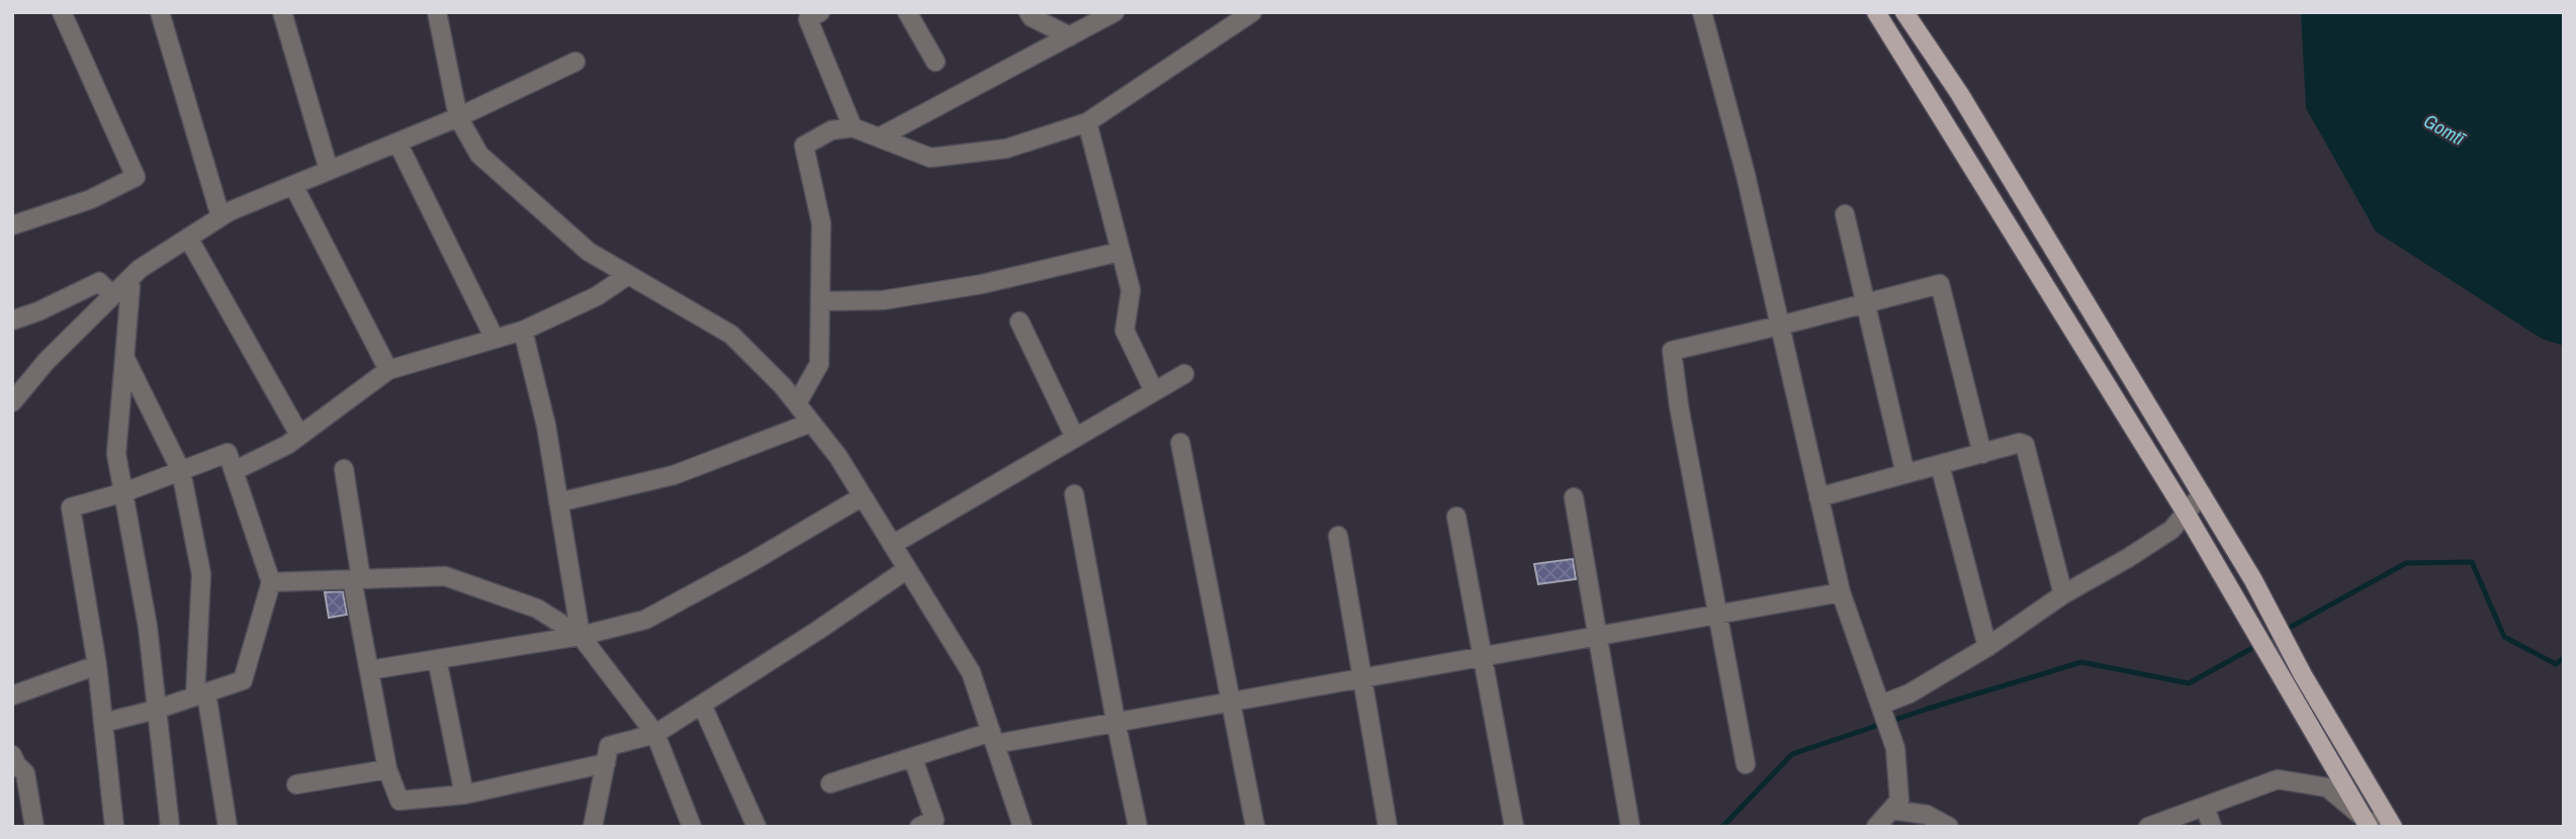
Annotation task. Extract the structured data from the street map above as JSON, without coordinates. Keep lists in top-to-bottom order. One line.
{"water":["Gomtī"]}
